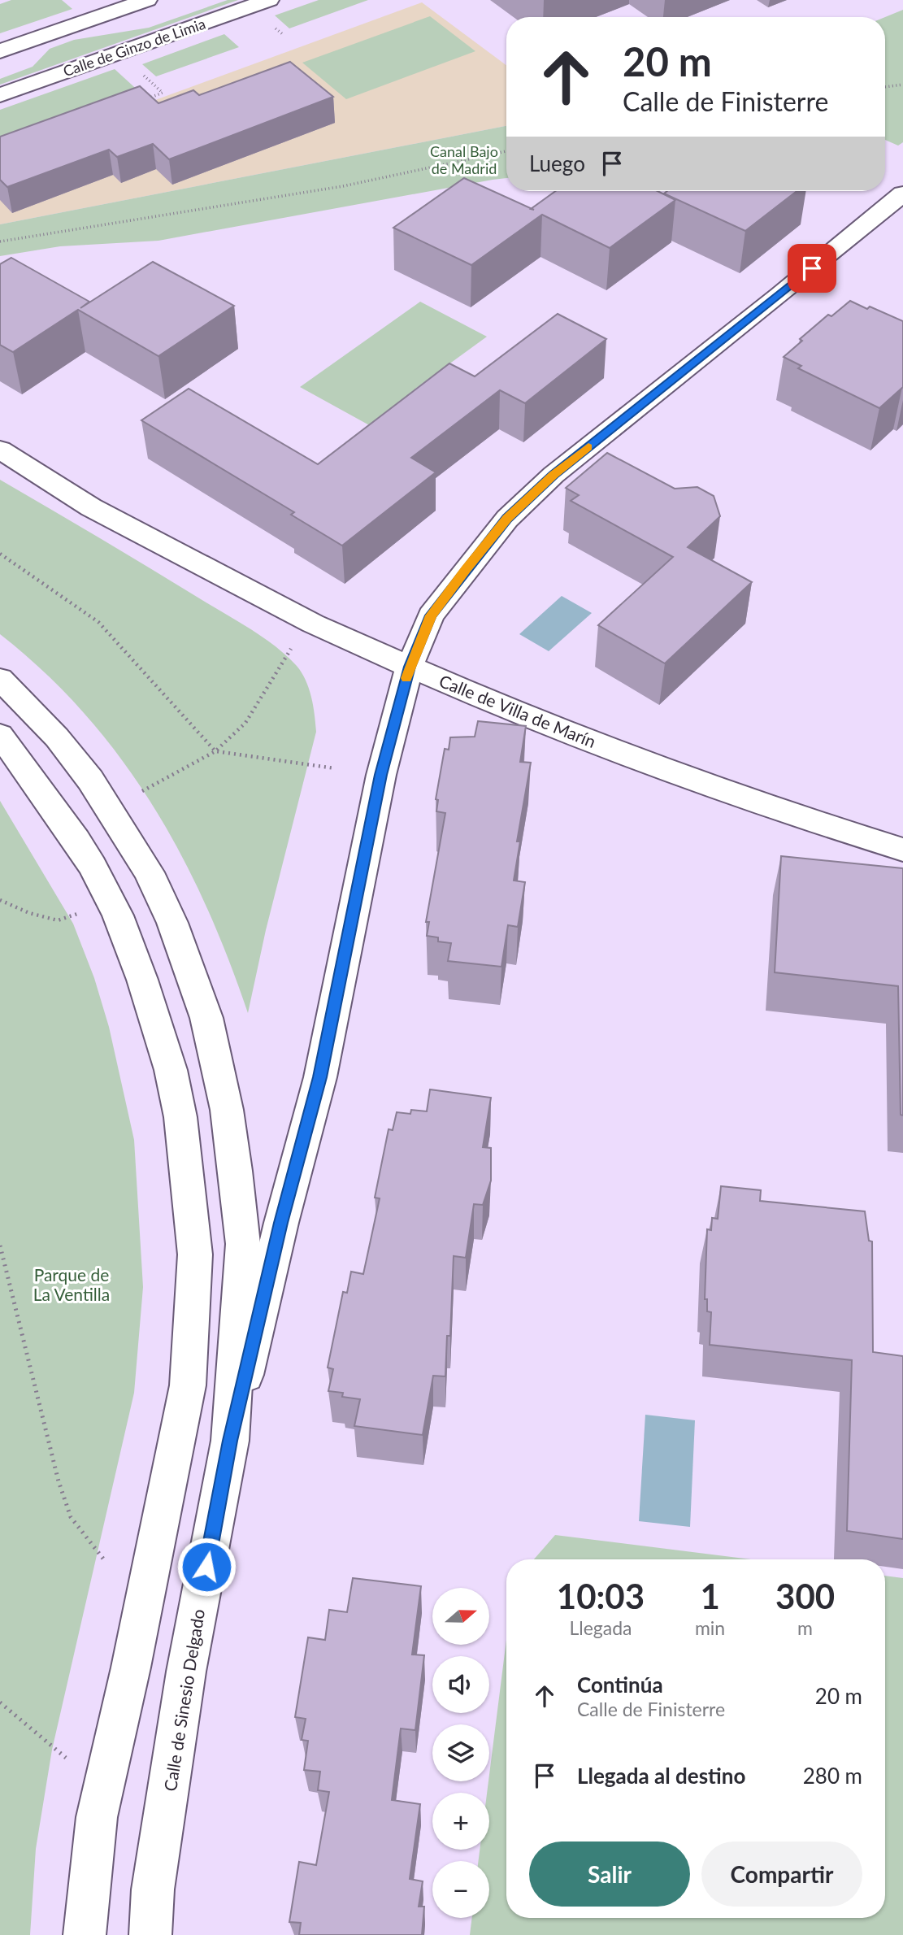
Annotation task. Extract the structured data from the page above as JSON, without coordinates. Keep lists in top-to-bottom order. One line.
{"streets":{"main road":["Calle de Ginzo de Limia","Calle de Villa de Marín","Calle de Sinesio Delgado"]},"parks":["Canal Bajo de Madrid","Parque de La Ventilla"],"north":"right","page":{"turn":["20 m","Calle de Finisterre"],"then":"Luego","eta":["10:03","Llegada","1","min","300","m"],"map_buttons":["+","−"],"list":[{"name":"Continúa","note":"Calle de Finisterre","value":"20 m"},{"name":"Llegada al destino","value":"280 m"}],"buttons":["Salir","Compartir"]}}
